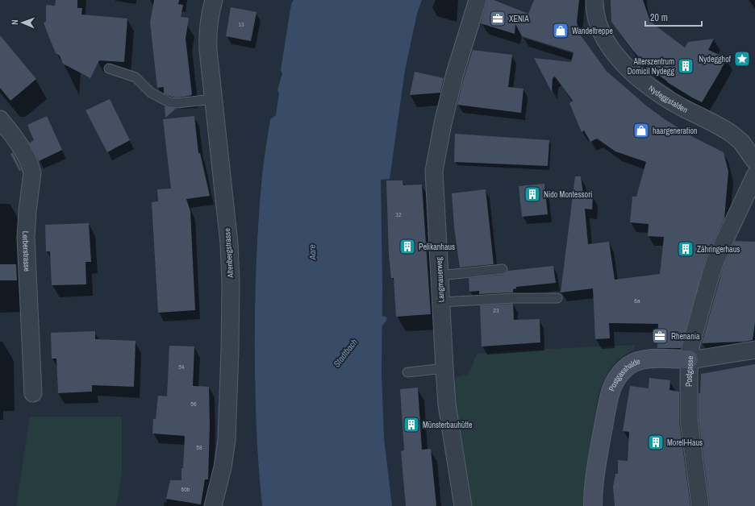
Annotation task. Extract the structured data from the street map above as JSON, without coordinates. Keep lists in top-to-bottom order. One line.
{"streets":{"street":["Nydeggstalden","Lerberstrasse","Altenbergstrasse","Langmauerweg","Postgasse","Postgasshalde"]},"crossings":[["Postgasse","Postgasshalde"]],"water":["Aare","Stadtbach"],"places":{"office":["XENIA","Rhenania"],"shop":["Wandeltreppe","haargeneration"],"place":["Nydegghof"],"building":["Alterszentrum Domicil Nydegg","Nido Montessori","Pelikanhaus","Zähringerhaus","Münsterbauhütte","Morell-Haus"]},"house_numbers":["13","12","6a","23","54","56","58","60b"],"scale_bar":"20 m","north":"left"}
